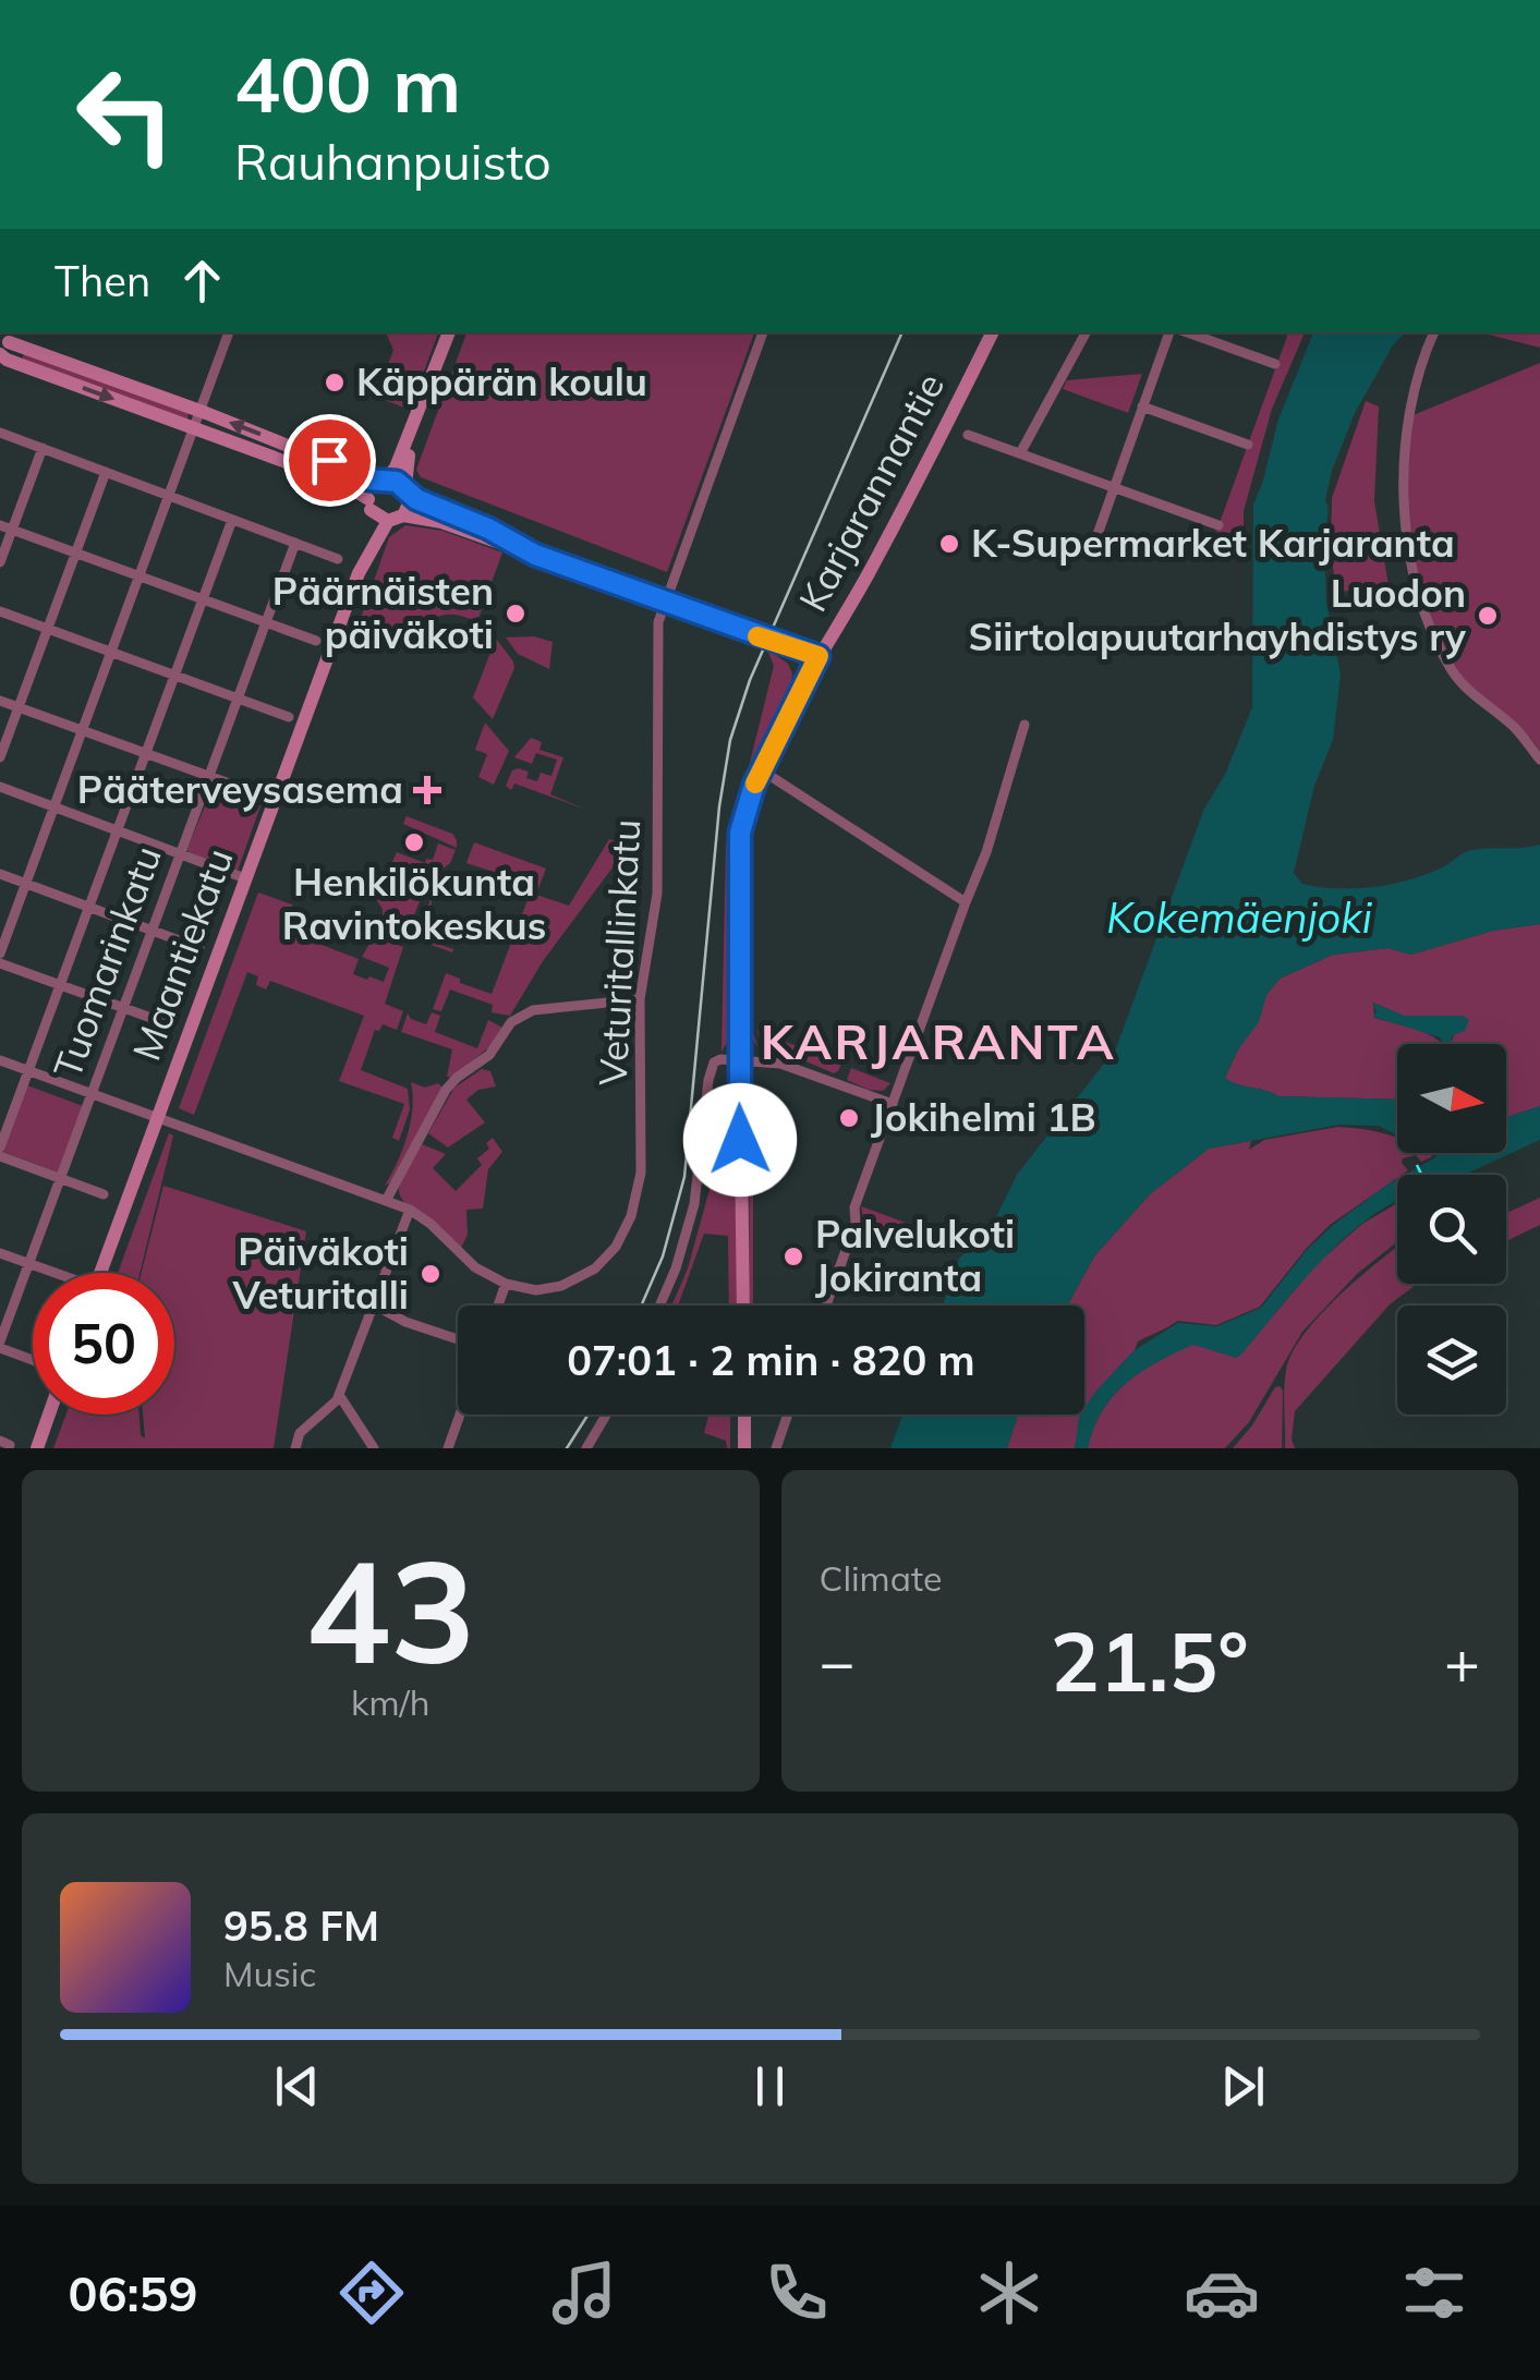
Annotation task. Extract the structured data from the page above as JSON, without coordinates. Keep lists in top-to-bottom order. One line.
{"streets":{"main road":["Karjarannantie","Maantiekatu"],"street":["Veturitallinkatu","Tuomarinkatu"]},"districts":["KARJARANTA"],"water":["Kokemäenjoki"],"places":{"other":["Käppärän koulu","K-Supermarket Karjaranta","Päärnäisten päiväkoti","Luodon Siirtolapuutarhayhdistys ry","Henkilökunta Ravintokeskus","Jokihelmi 1B","Palvelukoti Jokiranta","Päiväkoti Veturitalli"],"health":["Pääterveysasema"]},"north":"right","page":{"turn":["400 m","Rauhanpuisto"],"then":"Then","limit":"50","trip":"07:01 · 2 min · 820 m","tile":[["43","km/h"],"Climate"],"heat":["−","21.5°","+"],"song":["95.8 FM","Music"],"tabs":"06:59"}}
